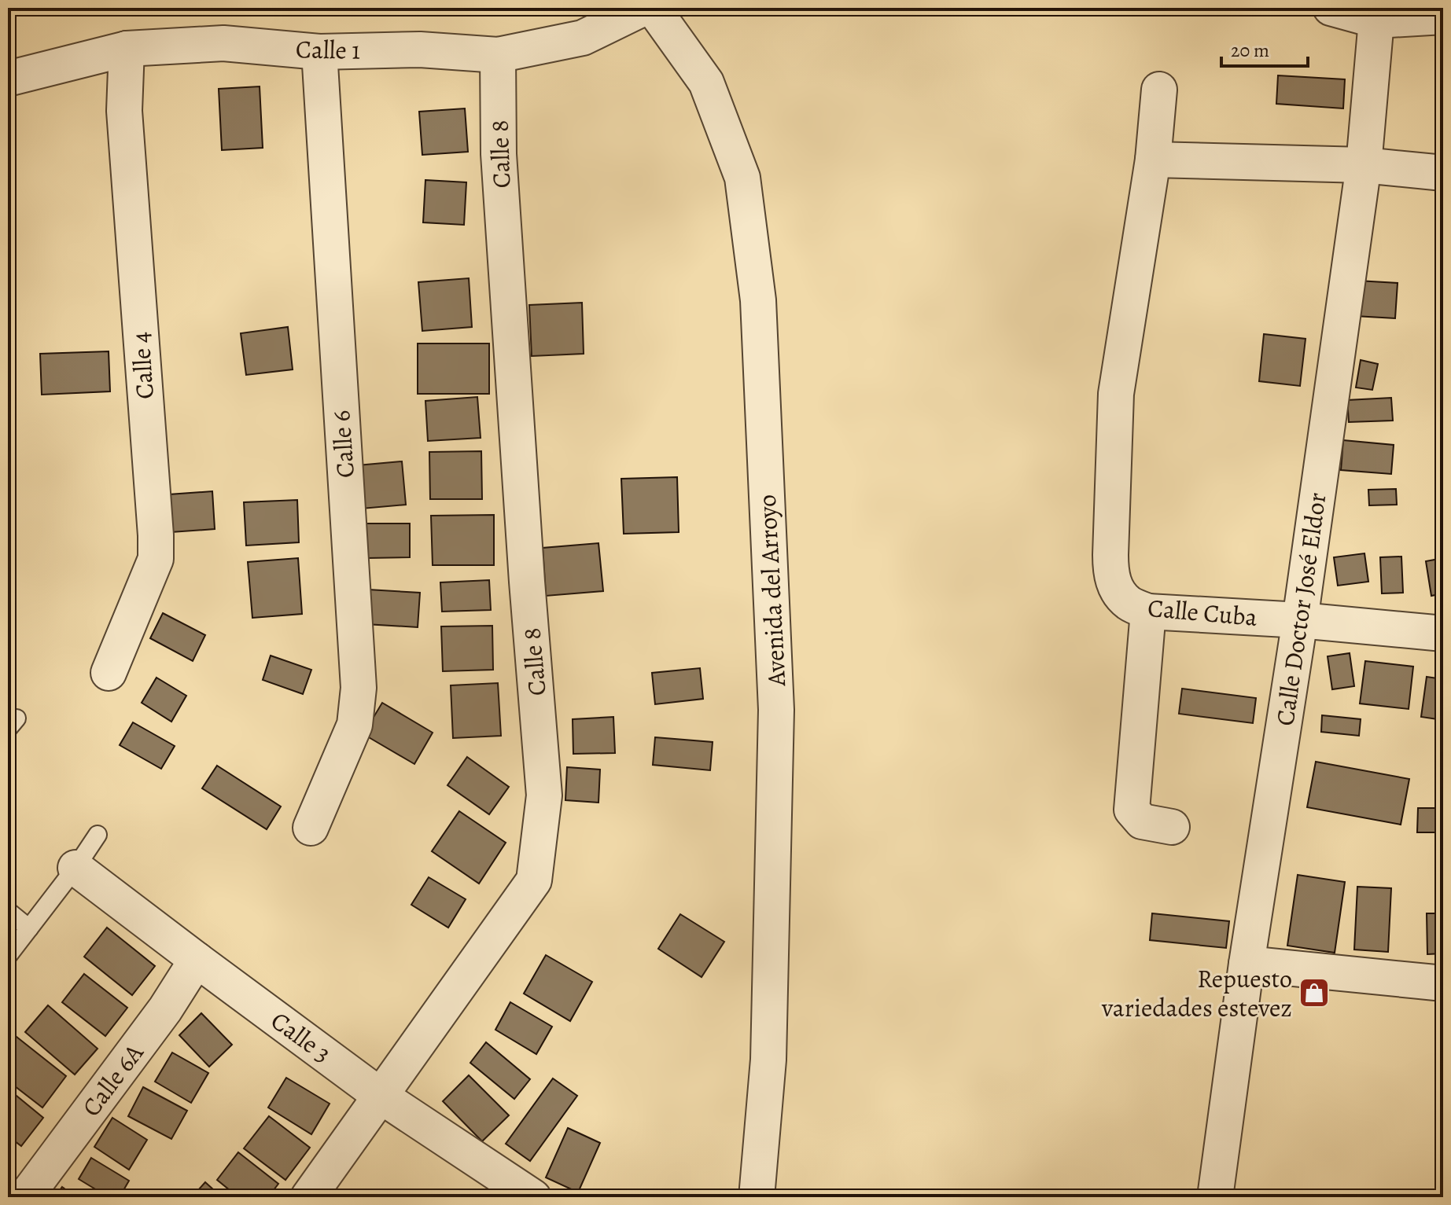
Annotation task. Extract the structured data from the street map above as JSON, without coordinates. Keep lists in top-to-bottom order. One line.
{"streets":{"street":["Calle 1","Calle 8","Calle 4","Calle 6","Avenida del Arroyo","Calle Doctor José Eldor","Calle Cuba","Calle 3","Calle 6A"]},"crossings":[["Calle 1","Calle 8"],["Calle 1","Calle 4"],["Calle 1","Calle 6"],["Calle 8","Calle 3"],["Calle Doctor José Eldor","Calle Cuba"],["Calle 3","Calle 6A"]],"places":{"shop":["Repuesto variedades estevez"]},"scale_bar":"20 m"}
